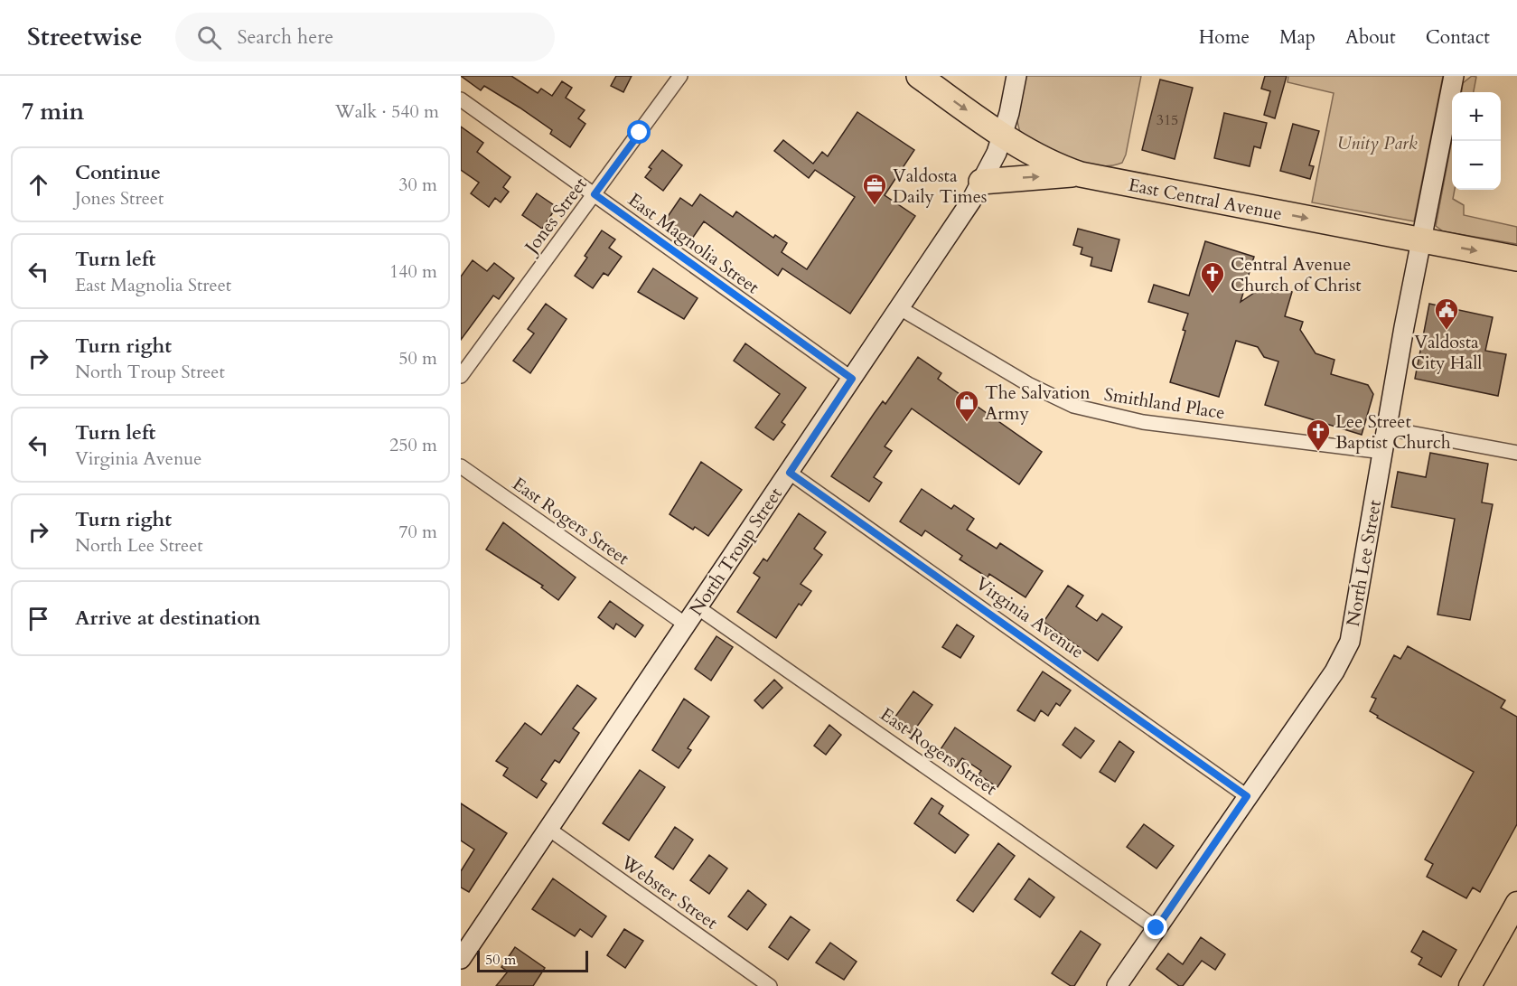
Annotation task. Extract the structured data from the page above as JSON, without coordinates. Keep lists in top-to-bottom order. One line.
{"streets":{"highway":["East Central Avenue"],"street":["Jones Street","East Magnolia Street","Smithland Place","East Rogers Street","North Troup Street","North Lee Street","Virginia Avenue","Webster Street"]},"crossings":[["East Central Avenue","North Troup Street"],["East Central Avenue","North Lee Street"],["Jones Street","East Magnolia Street"],["East Magnolia Street","North Troup Street"],["Smithland Place","North Troup Street"],["Smithland Place","North Lee Street"],["East Rogers Street","North Troup Street"],["East Rogers Street","North Lee Street"],["North Troup Street","Virginia Avenue"],["North Troup Street","Webster Street"],["North Lee Street","Virginia Avenue"]],"one_way":["East Central Avenue"],"parks":["Unity Park"],"places":{"office":["Valdosta Daily Times"],"church":["Central Avenue Church of Christ","Lee Street Baptist Church"],"public building":["Valdosta City Hall"],"shop":["The Salvation Army"]},"house_numbers":["315"],"scale_bar":"50 m","page":{"header":"Streetwise","search":"Search here","nav":["Home","Map","About","Contact"],"heading":["7 min","Walk · 540 m"],"map_buttons":["+","−"],"list":[["Continue","Jones Street","30 m"],["Turn left","East Magnolia Street","140 m"],["Turn right","North Troup Street","50 m"],["Turn left","Virginia Avenue","250 m"],["Turn right","North Lee Street","70 m"],"Arrive at destination"],"scale":"50 m"}}
